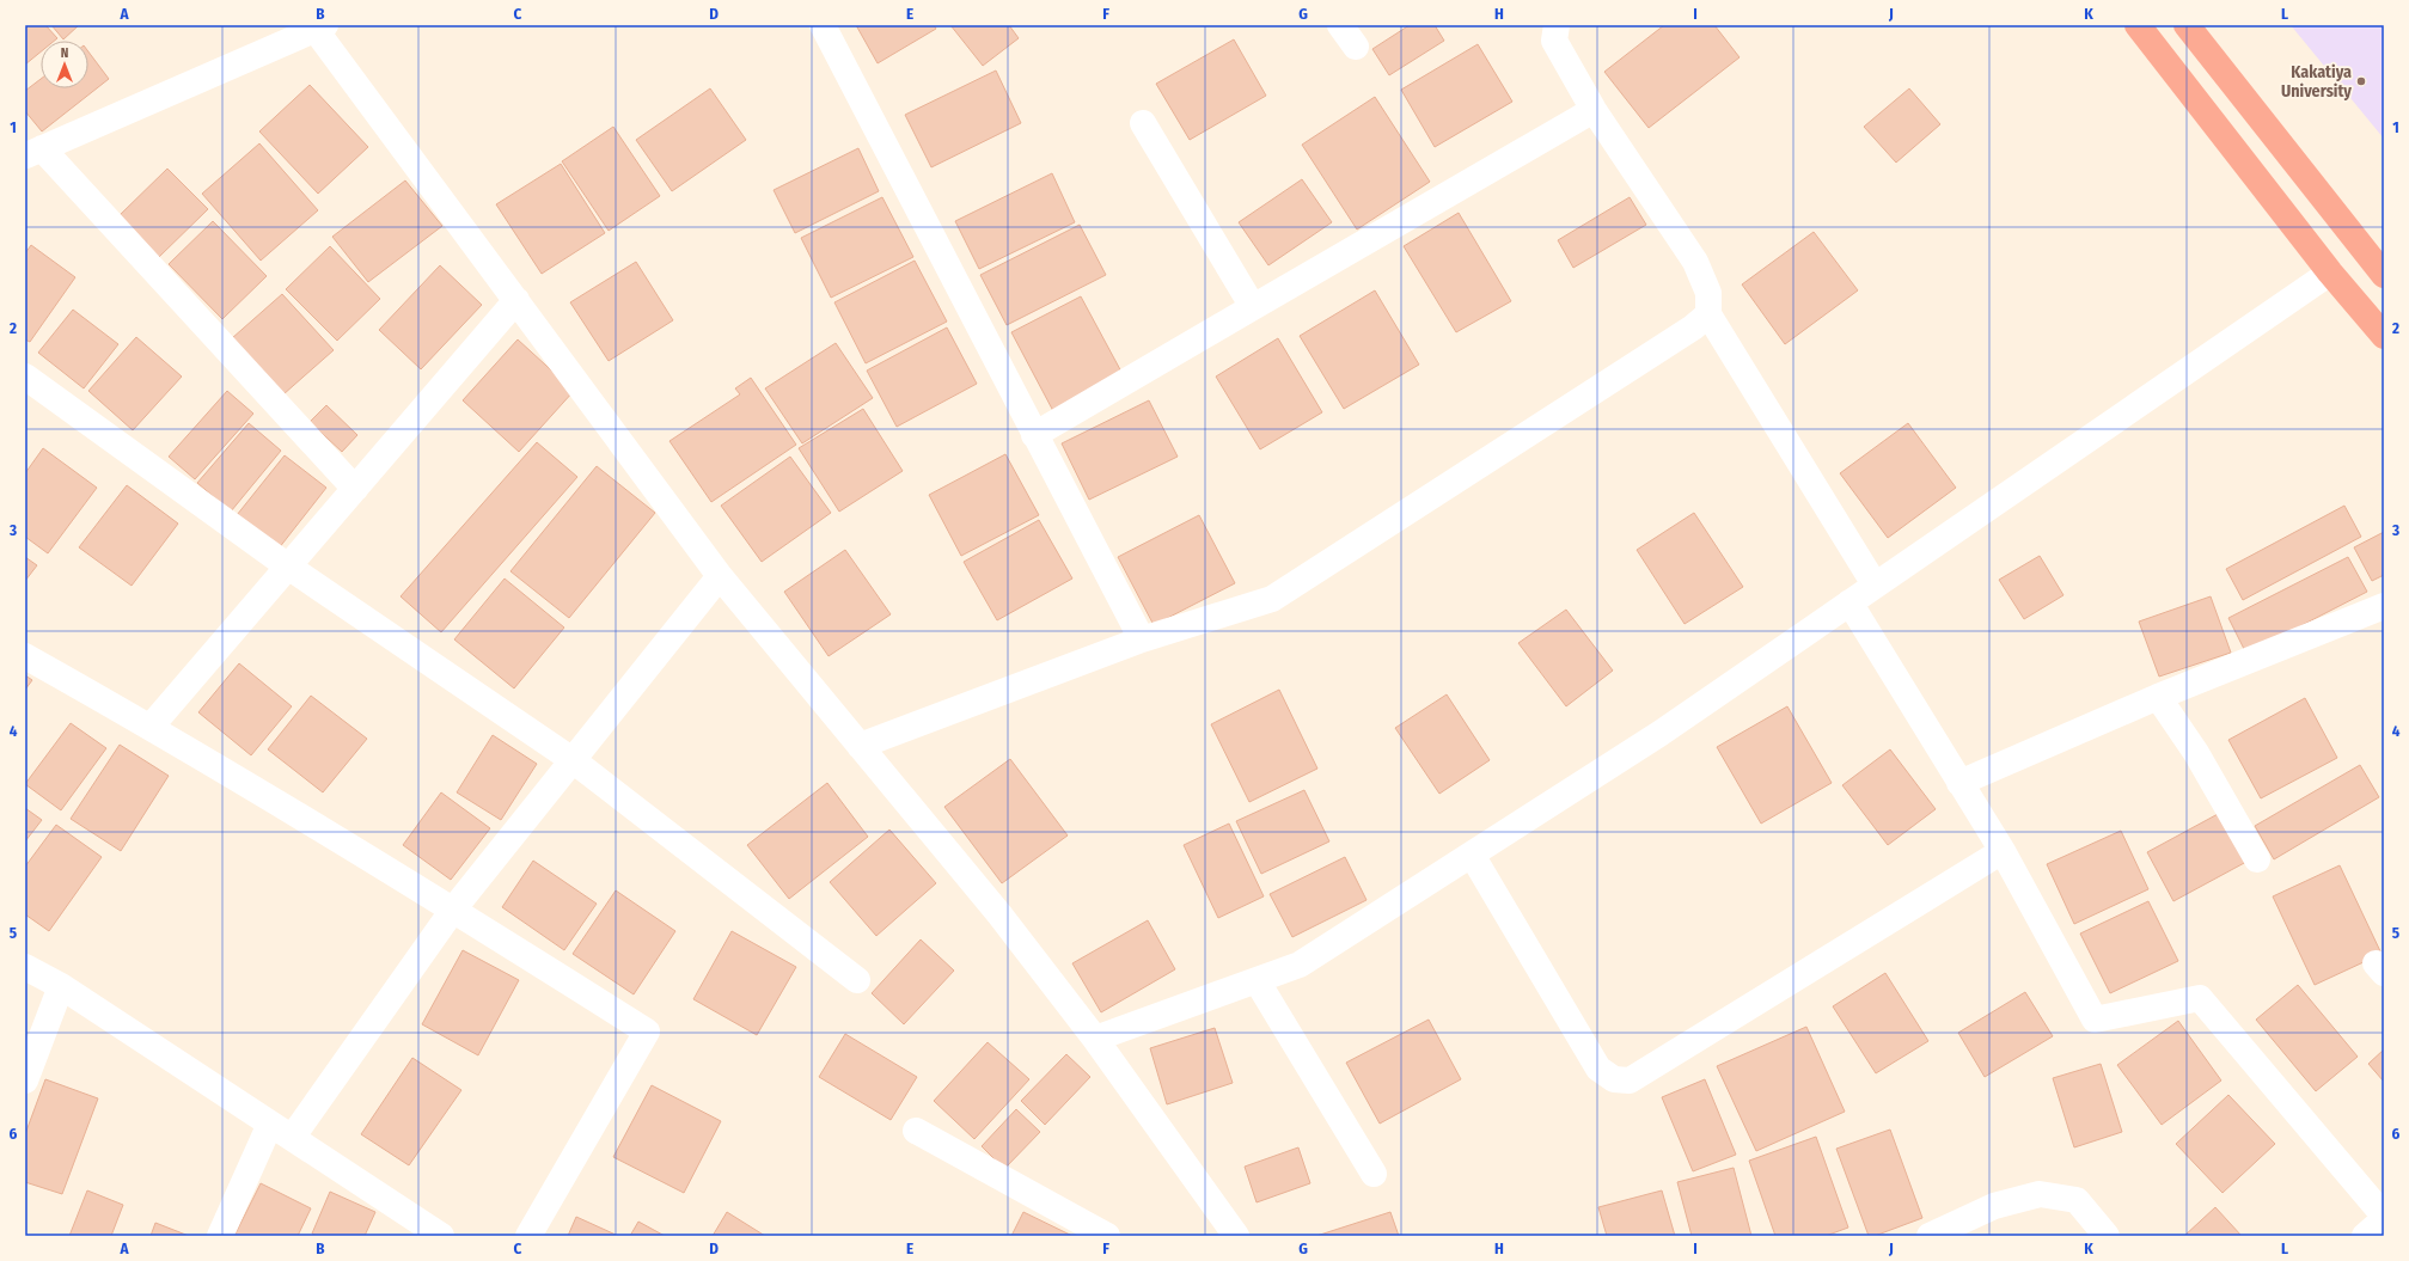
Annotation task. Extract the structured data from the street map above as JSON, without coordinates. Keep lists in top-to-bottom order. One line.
{"places":["Kakatiya University"],"north":"top","grid":{"columns":["A","B","C","D","E","F","G","H","I","J","K","L"],"rows":["1","2","3","4","5","6"]}}
